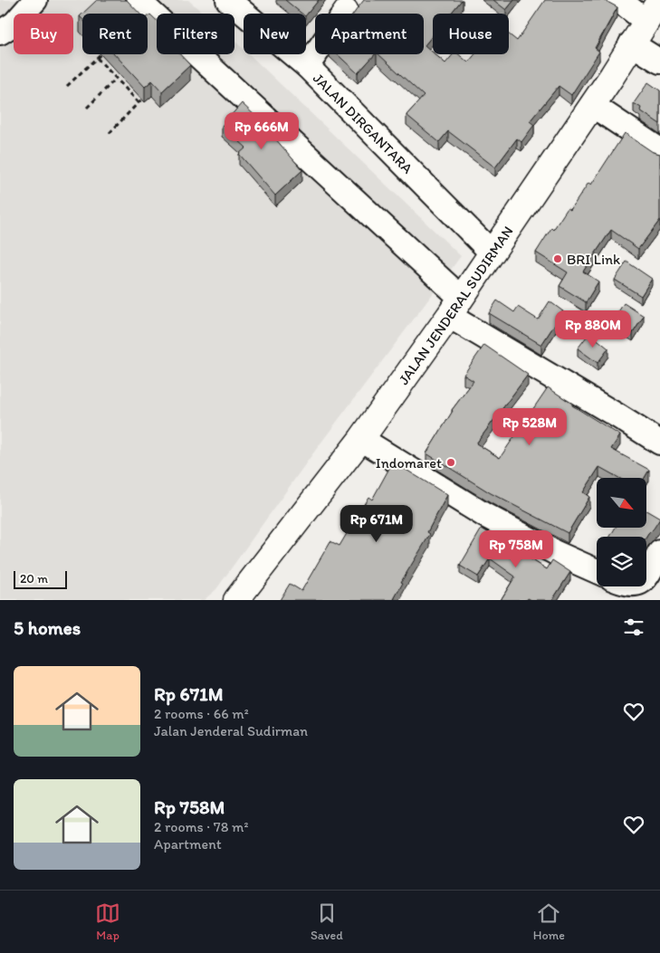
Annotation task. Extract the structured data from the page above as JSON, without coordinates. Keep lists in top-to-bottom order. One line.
{"streets":{"highway":["JALAN JENDERAL SUDIRMAN"],"street":["JALAN DIRGANTARA"]},"crossings":[["JALAN DIRGANTARA","JALAN JENDERAL SUDIRMAN"]],"places":["BRI Link","Indomaret"],"scale_bar":"20 m","north":"bottom right","page":{"chip":["Buy","Rent","Filters","New","Apartment","House"],"price":["Rp 666M","Rp 880M","Rp 528M","Rp 671M","Rp 758M"],"scale":"20 m","heading":"5 homes","list":[{"name":"Rp 671M","note":"2 rooms · 66 m² · Jalan Jenderal Sudirman"},{"name":"Rp 758M","note":"2 rooms · 78 m² · Apartment"}],"tabs":["Map","Saved","Home"]}}
